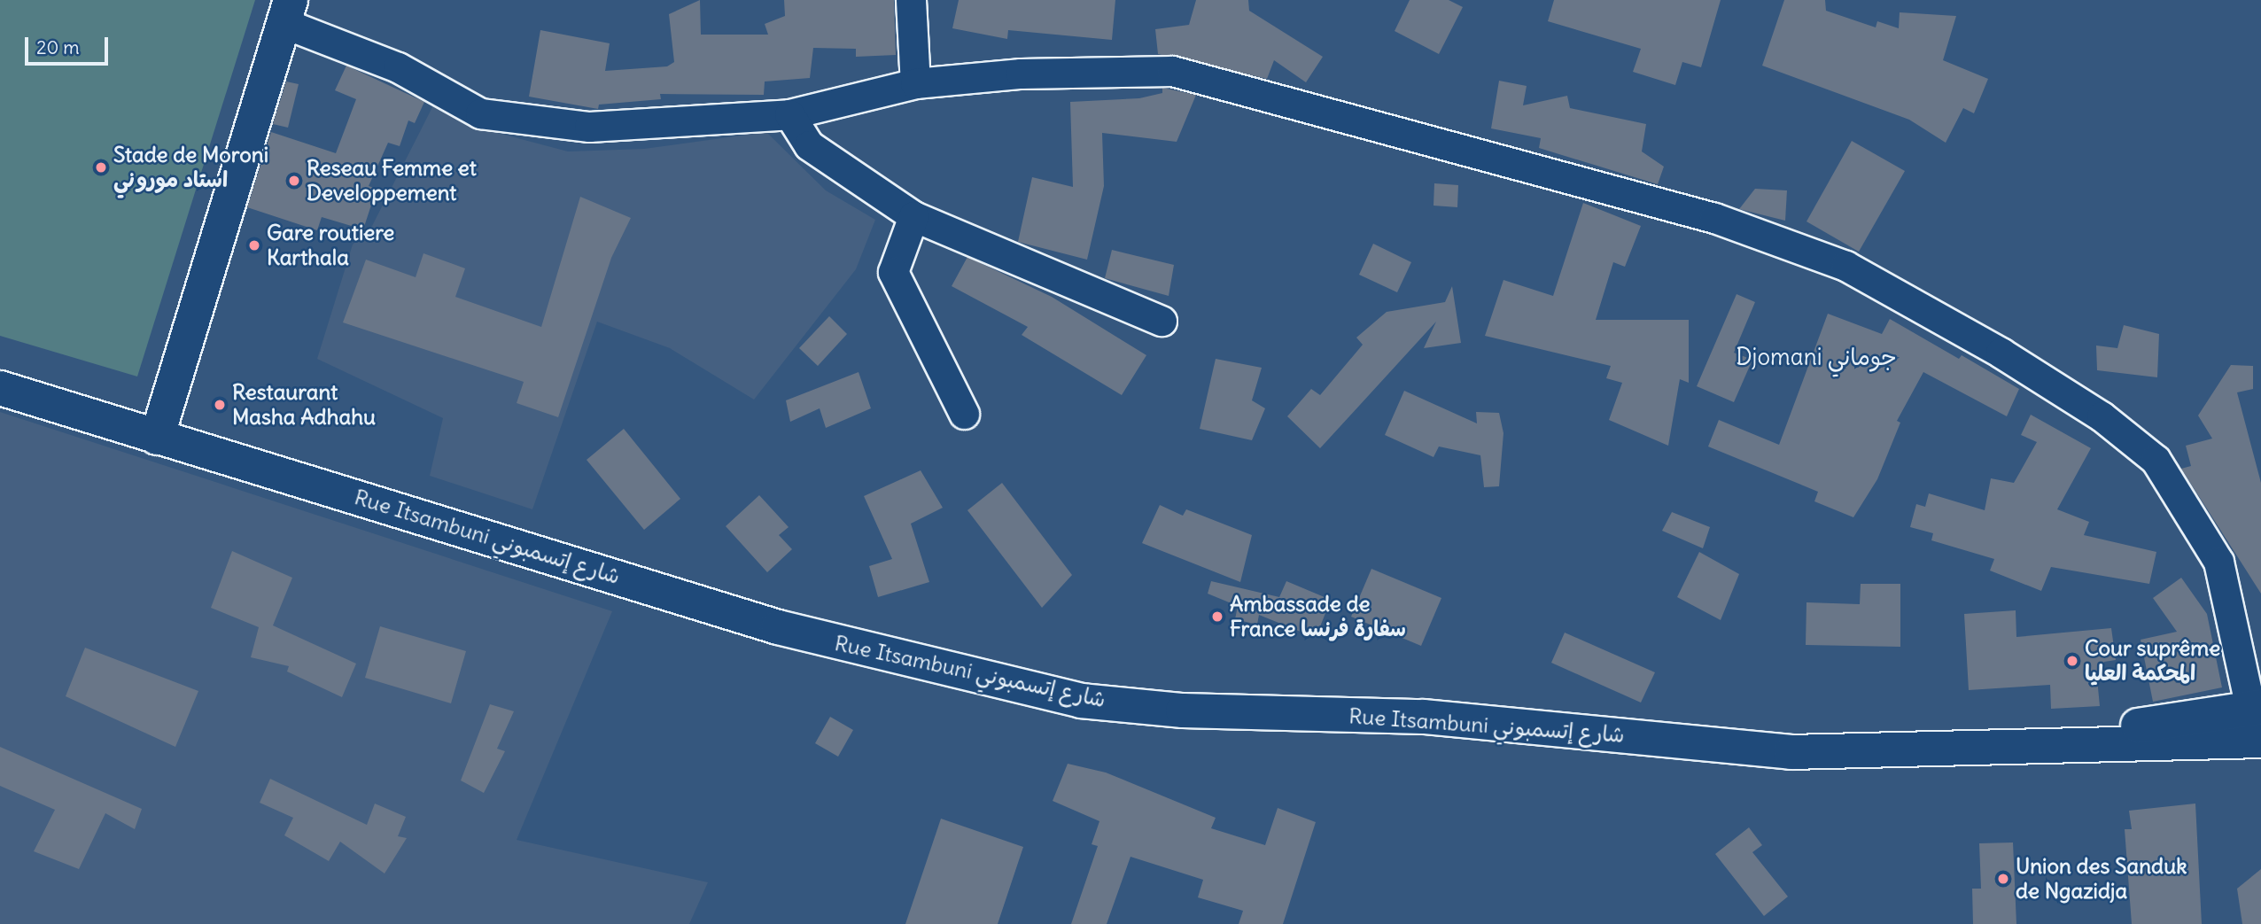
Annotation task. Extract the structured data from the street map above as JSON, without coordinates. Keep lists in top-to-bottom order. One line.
{"streets":{"main road":["Rue Itsambuni شارع إتسمبوني"]},"districts":["Djomani جوماني"],"places":["Stade de Moroni استاد موروني","Reseau Femme et Developpement","Gare routiere Karthala","Restaurant Masha Adhahu","Ambassade de France سفارة فرنسا","Cour suprême المحكمة العليا","Union des Sanduk de Ngazidja"],"scale_bar":"20 m"}
